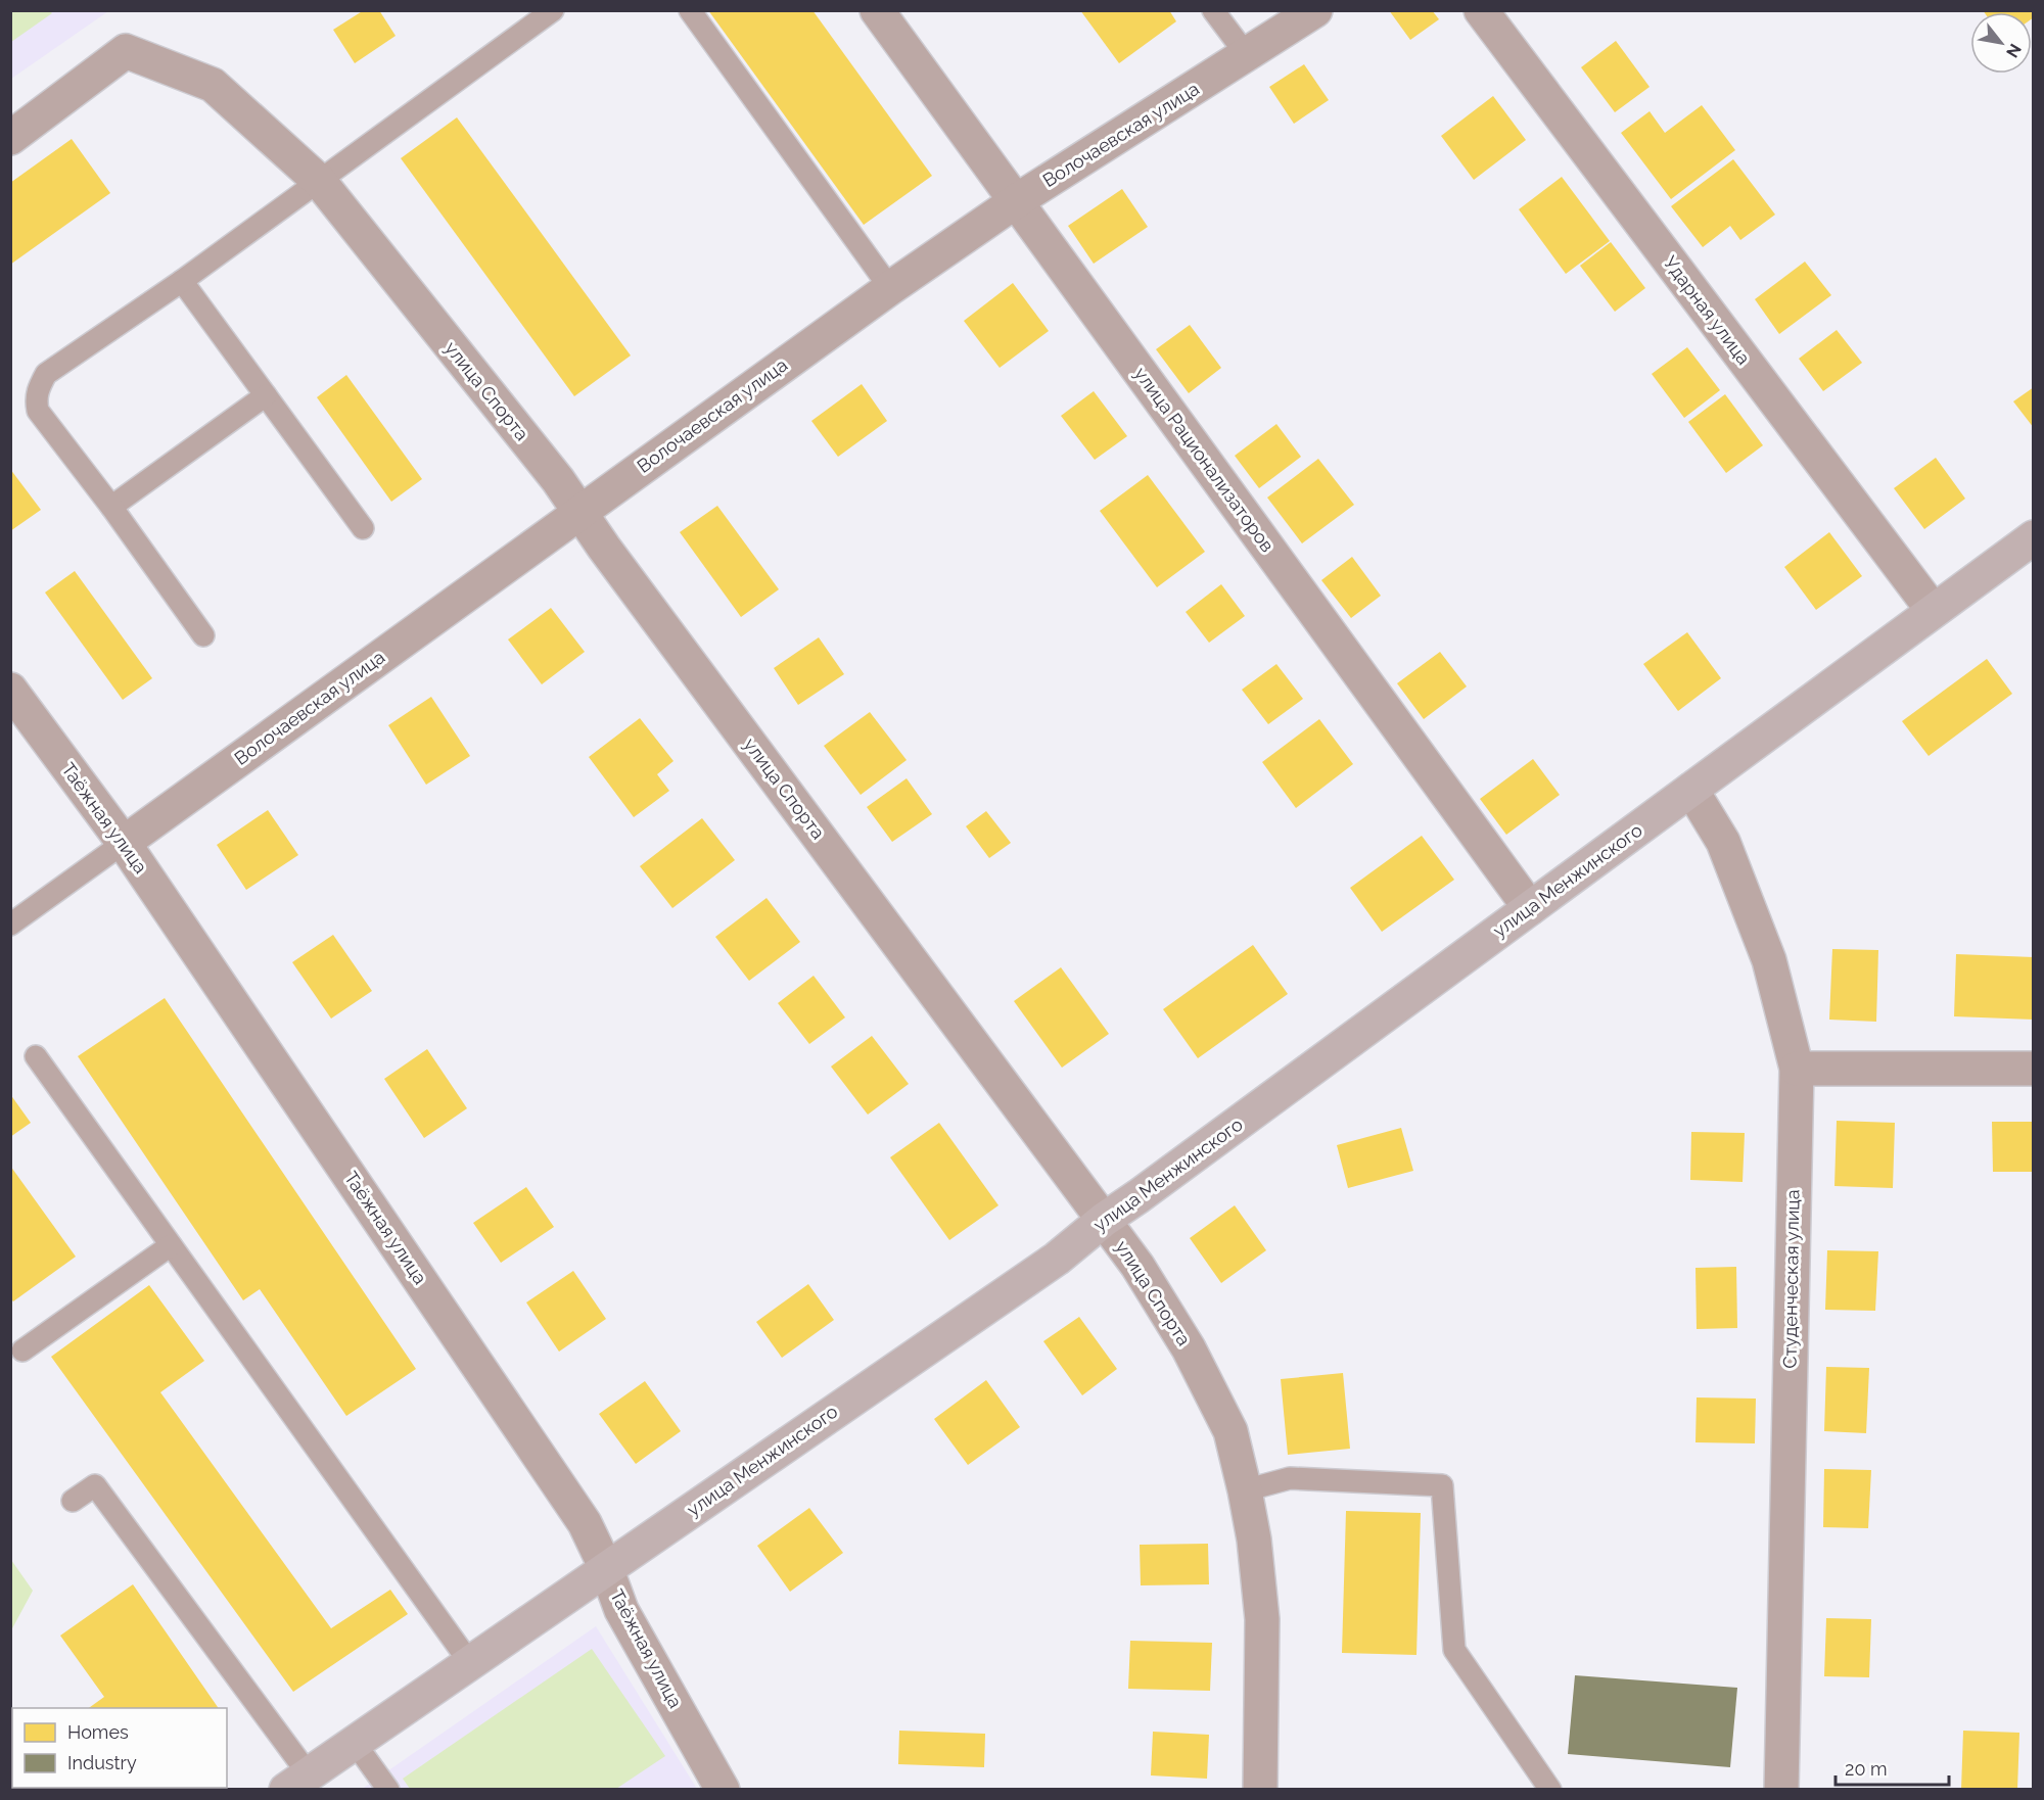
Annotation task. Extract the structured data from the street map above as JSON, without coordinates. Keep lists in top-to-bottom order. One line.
{"streets":{"street":["Волочаевская улица","Ударная улица","улица Спорта","улица Рационализаторов","Таёжная улица","улица Менжинского","Студенческая улица"]},"crossings":[["Волочаевская улица","улица Спорта"],["Волочаевская улица","улица Рационализаторов"],["Волочаевская улица","Таёжная улица"],["Ударная улица","улица Менжинского"],["улица Спорта","улица Менжинского"],["улица Рационализаторов","улица Менжинского"],["Таёжная улица","улица Менжинского"],["улица Менжинского","Студенческая улица"]],"legend":["Homes","Industry"],"scale_bar":"20 m","north":"bottom right"}
